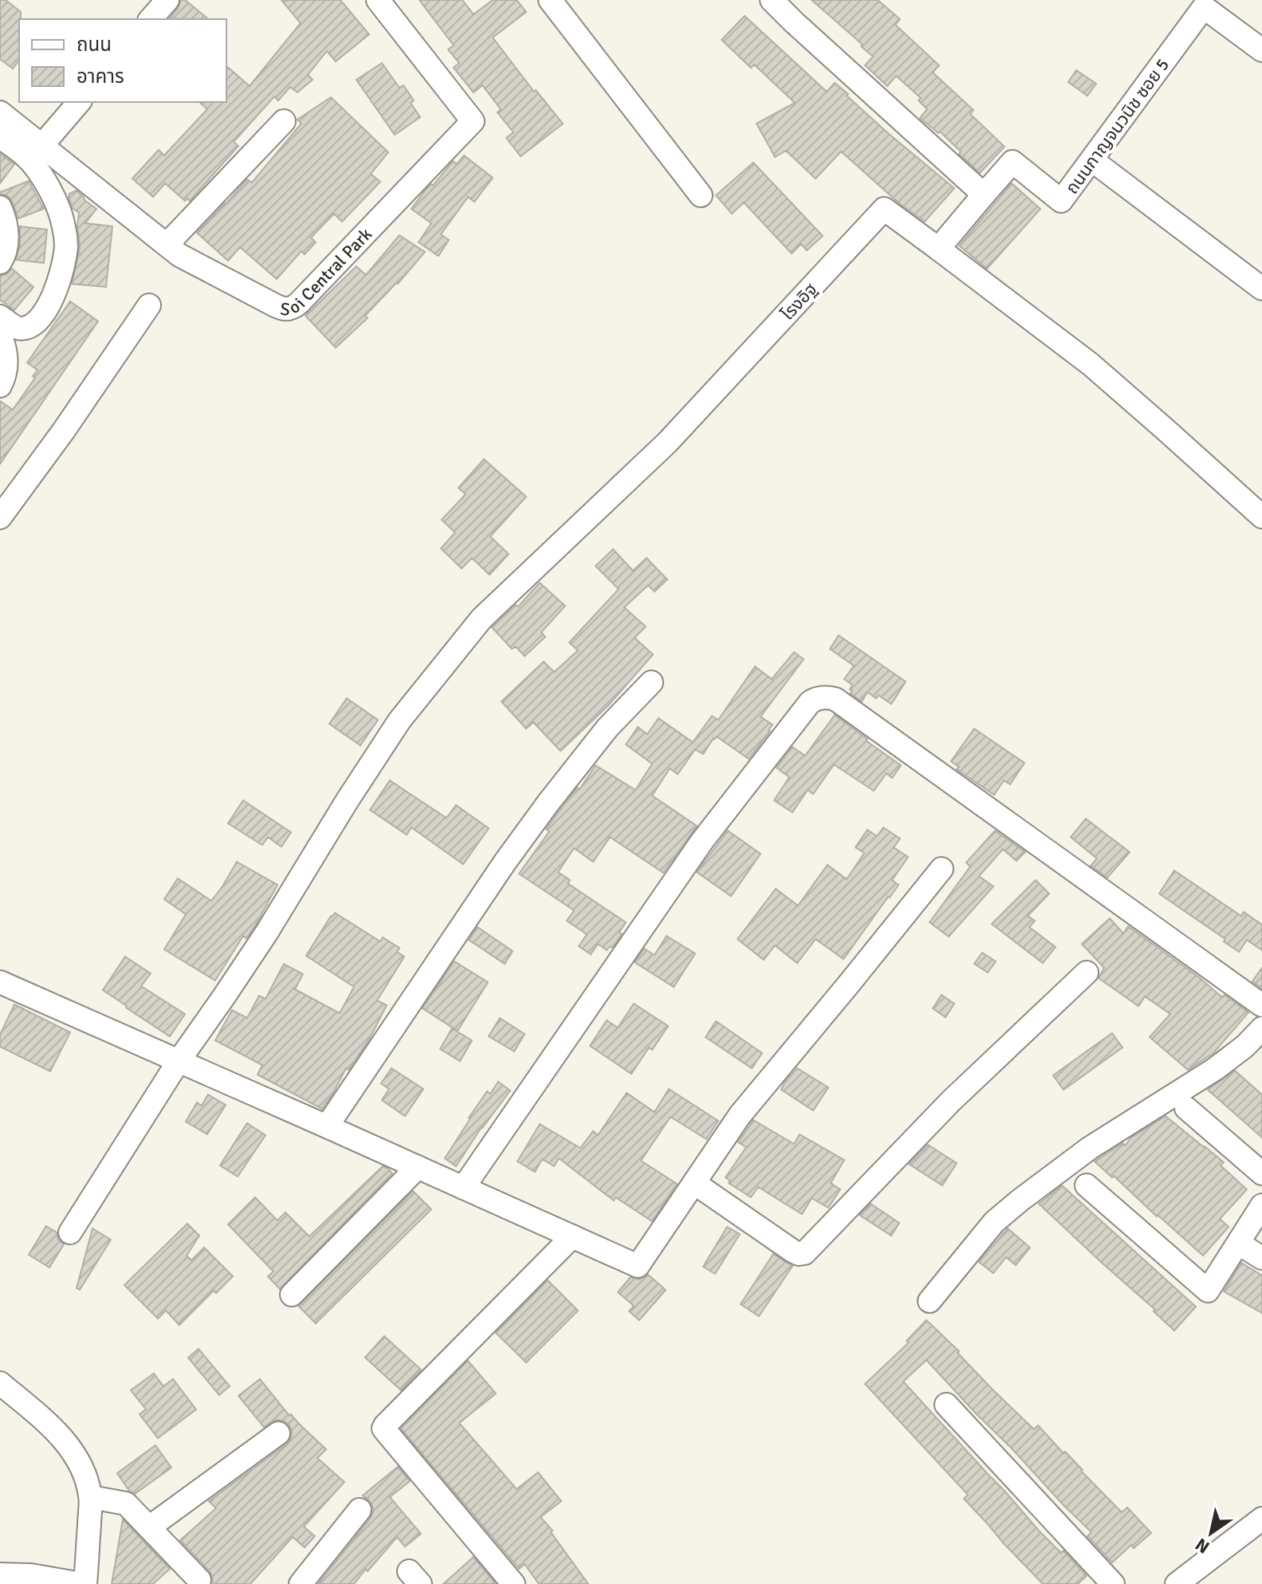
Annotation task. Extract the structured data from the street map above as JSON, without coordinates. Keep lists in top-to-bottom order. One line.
{"streets":{"street":["ถนนกาญจนวนิช ซอย 5","Soi Central Park","โรงอิฐ"]},"legend":["ถนน","อาคาร"],"north":"bottom left"}
